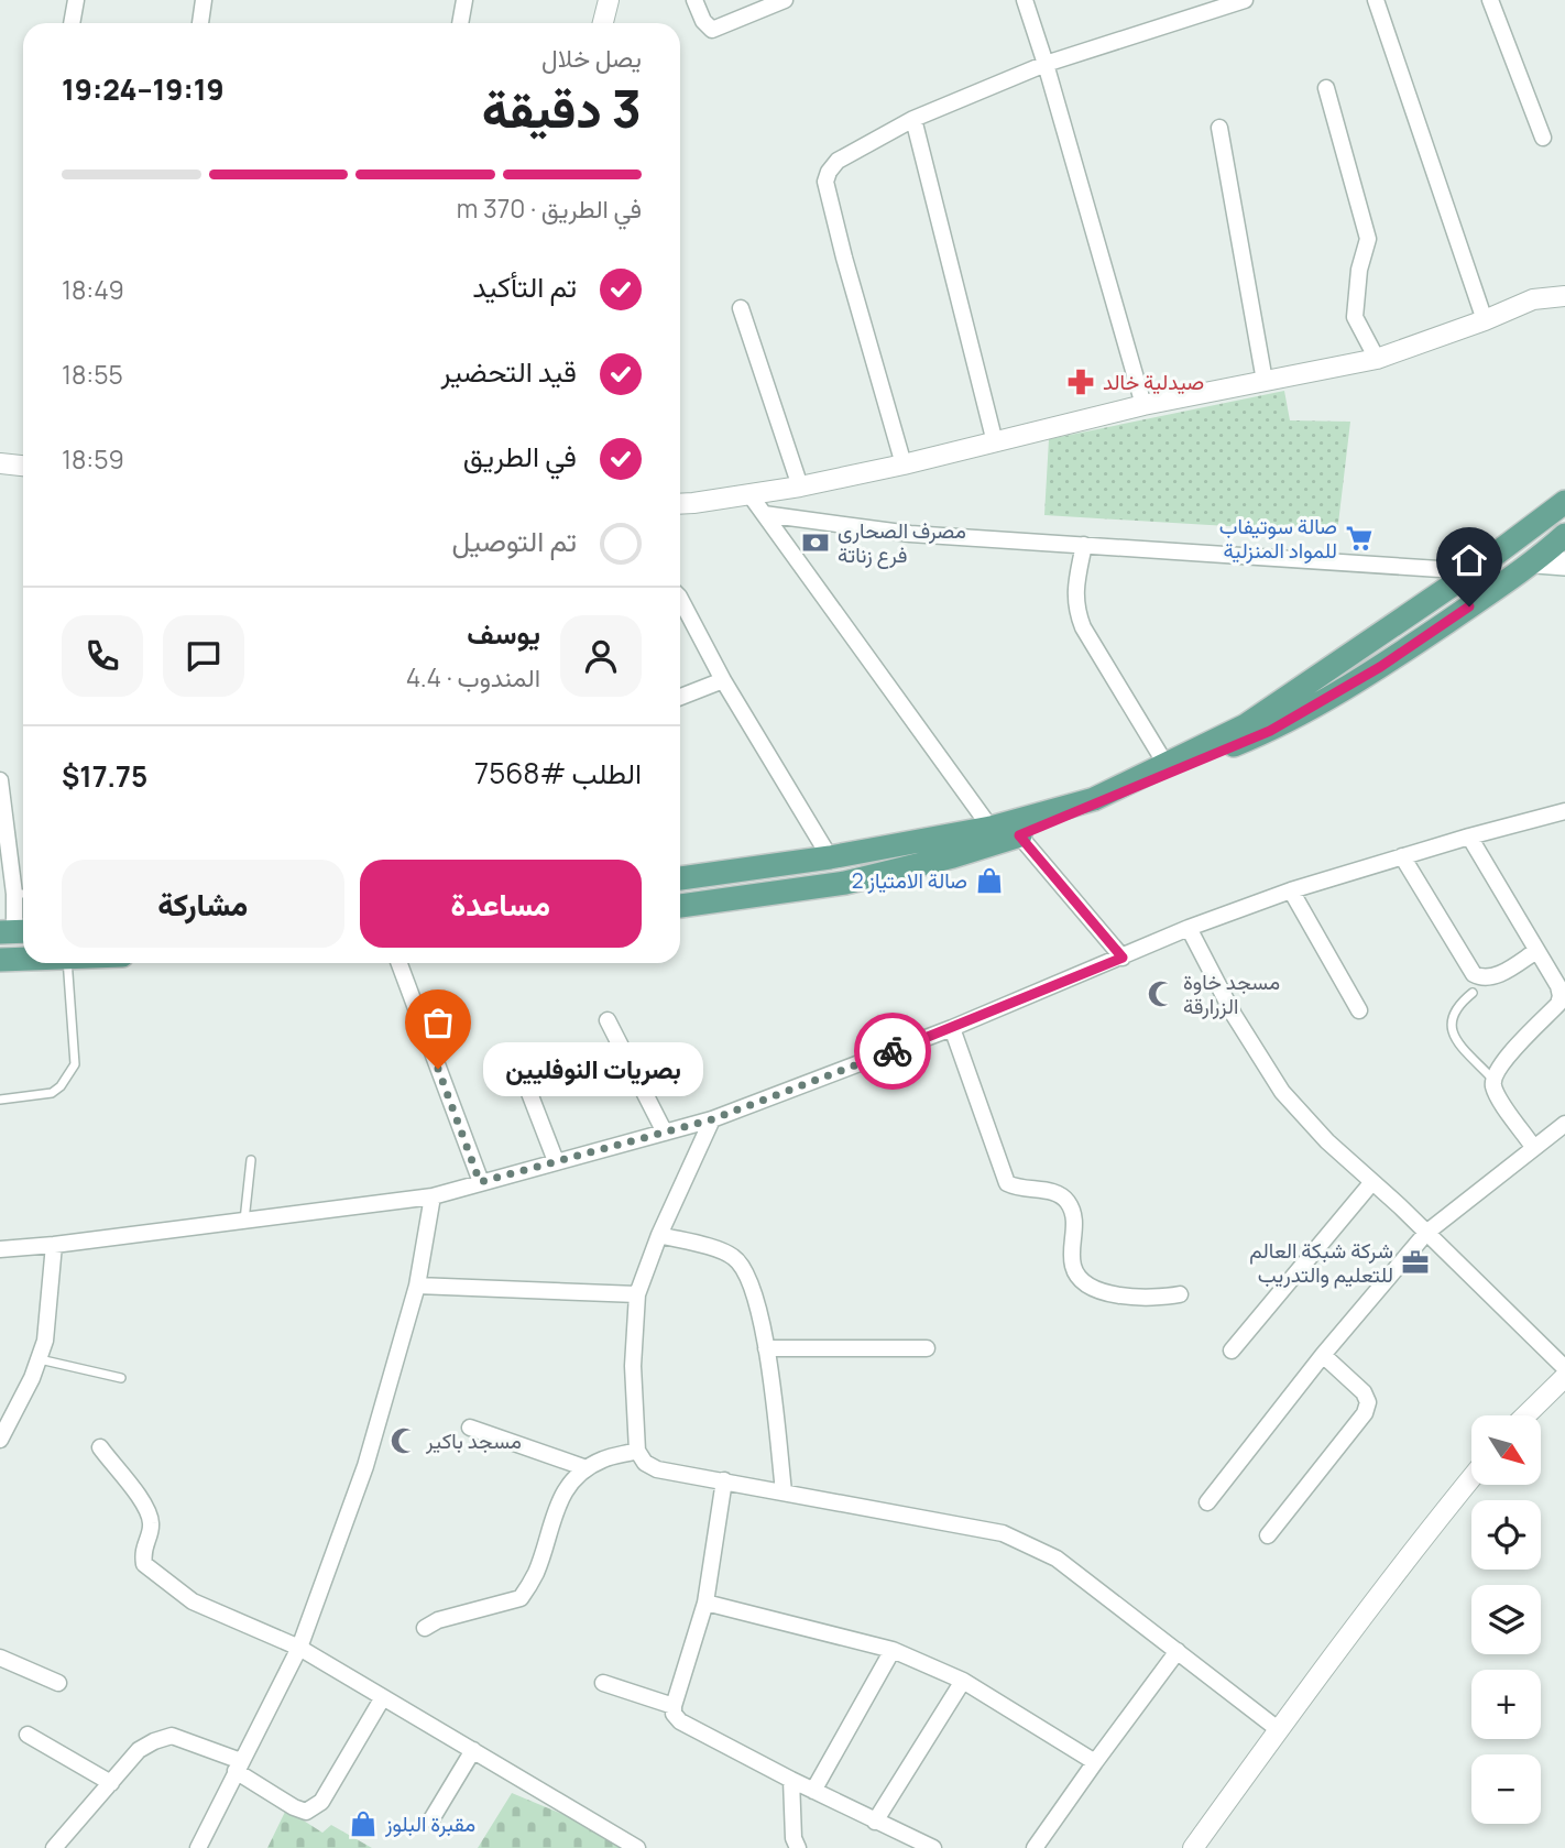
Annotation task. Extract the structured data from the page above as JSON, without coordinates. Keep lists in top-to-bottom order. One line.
{"places":{"pharmacy":["صيدلية خالد"],"supermarket":["صالة سوتيفاب للمواد المنزلية"],"bank":["مصرف الصحارى فرع زناتة"],"shop":["صالة الامتياز 2","مقبرة البلوز"],"mosque":["مسجد خاوة الزرارقة","مسجد باكير"],"other":["بصريات النوفليين"],"office":["شركة شبكة العالم للتعليم والتدريب"]},"north":"bottom right","page":{"heading":["3 دقيقة","يصل خلال","19:19–19:24"],"panel":["يوسف","المندوب · 4.4","الطلب #7568","$17.75"],"bar":"في الطريق · 370 m","list":[["تم التأكيد","18:49"],["قيد التحضير","18:55"],["في الطريق","18:59"],"تم التوصيل"],"buttons":["مساعدة","مشاركة"],"bubble":"بصريات النوفليين","map_buttons":["+","−"]}}
